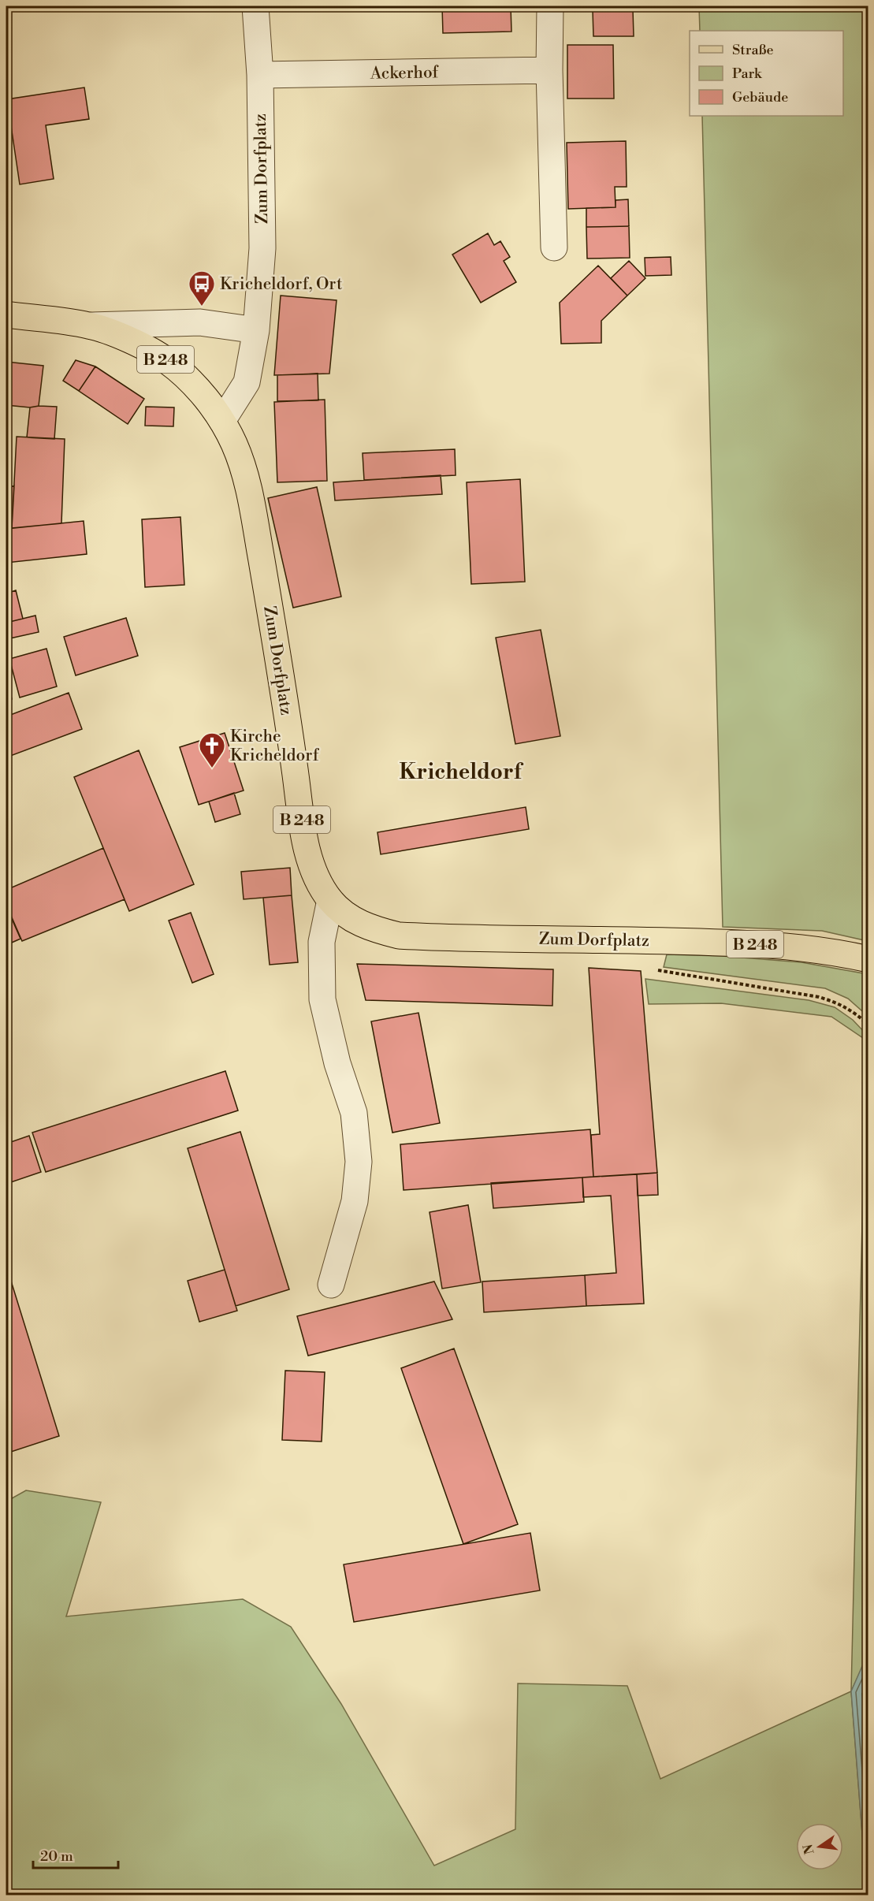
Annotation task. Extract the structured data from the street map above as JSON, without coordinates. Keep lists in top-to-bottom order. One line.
{"streets":{"main road":["Zum Dorfplatz","B 248"],"street":["Ackerhof"]},"crossings":[["Ackerhof","Zum Dorfplatz"]],"districts":["Kricheldorf"],"places":{"bus stop":["Kricheldorf, Ort"],"church":["Kirche Kricheldorf"]},"legend":["Straße","Park","Gebäude"],"scale_bar":"20 m","north":"left"}
